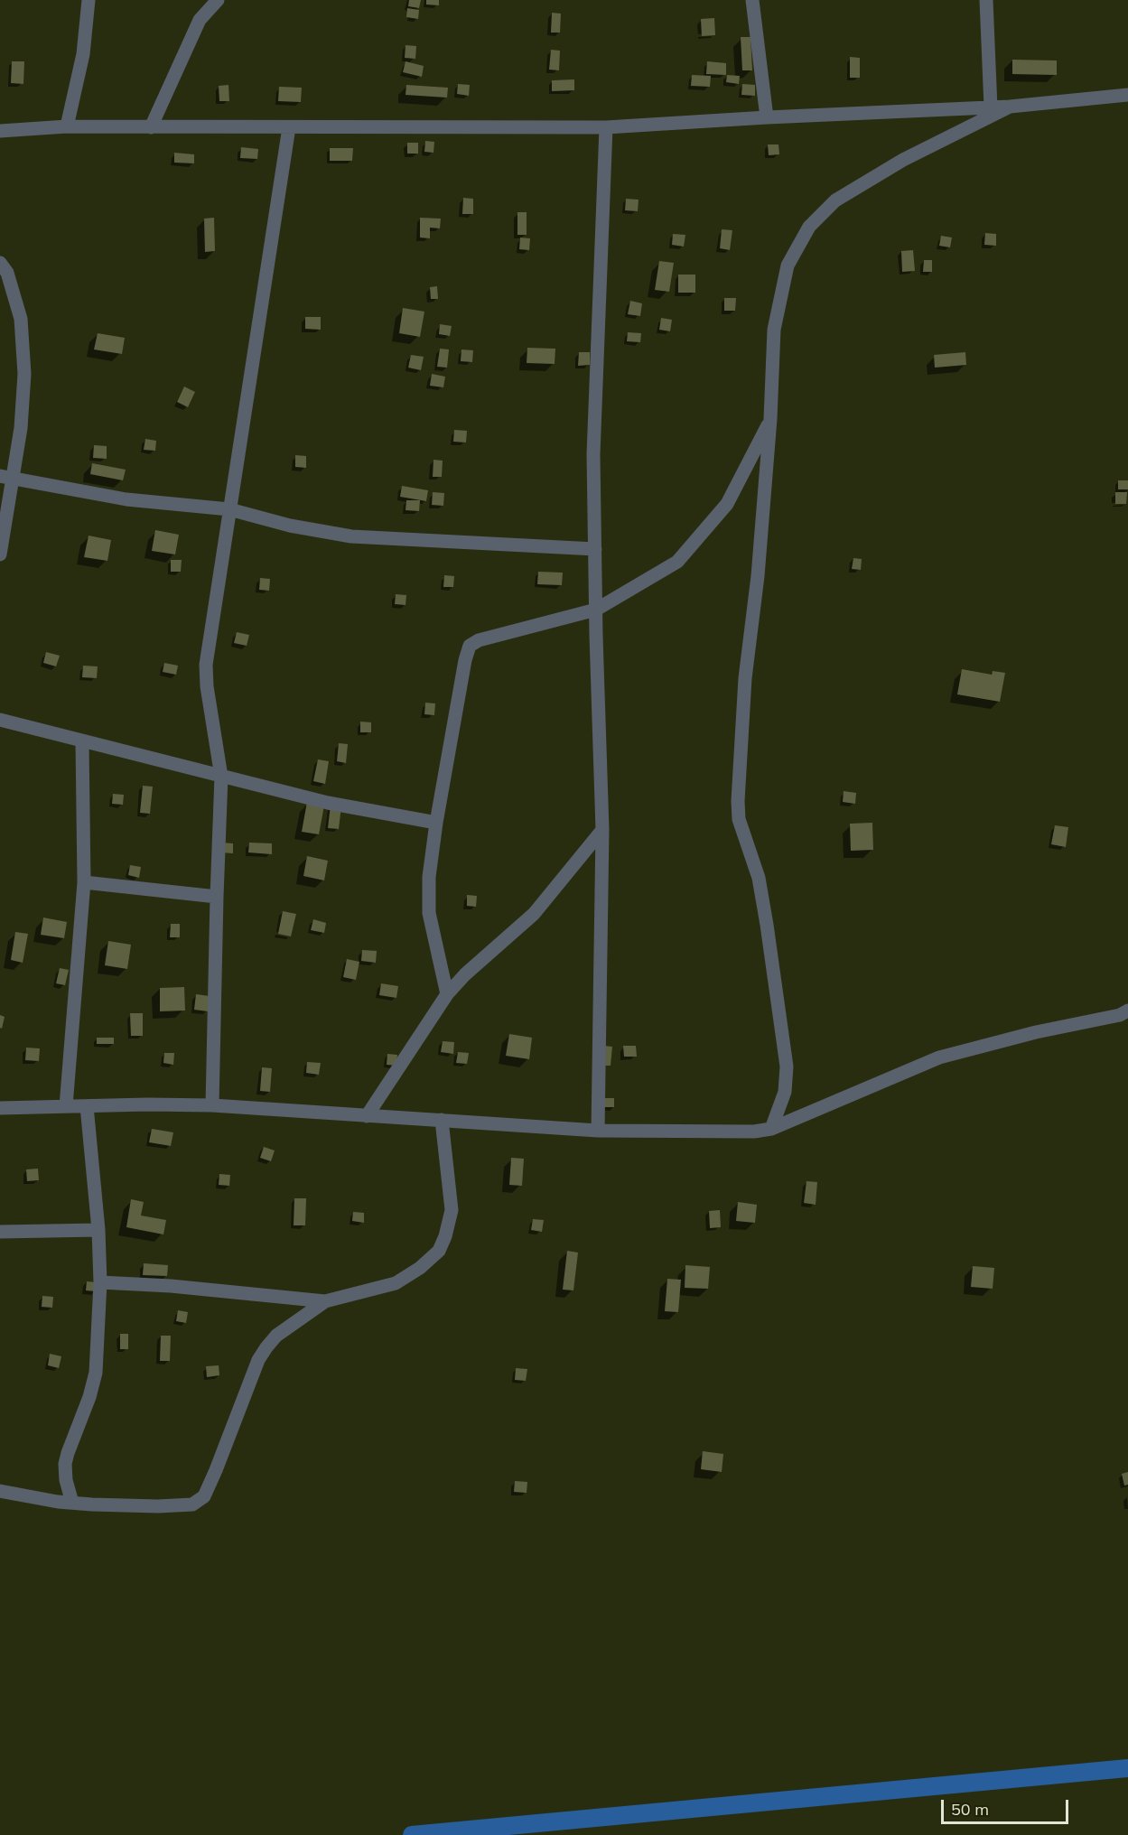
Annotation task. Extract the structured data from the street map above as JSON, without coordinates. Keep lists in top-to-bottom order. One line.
{"scale_bar":"50 m"}
